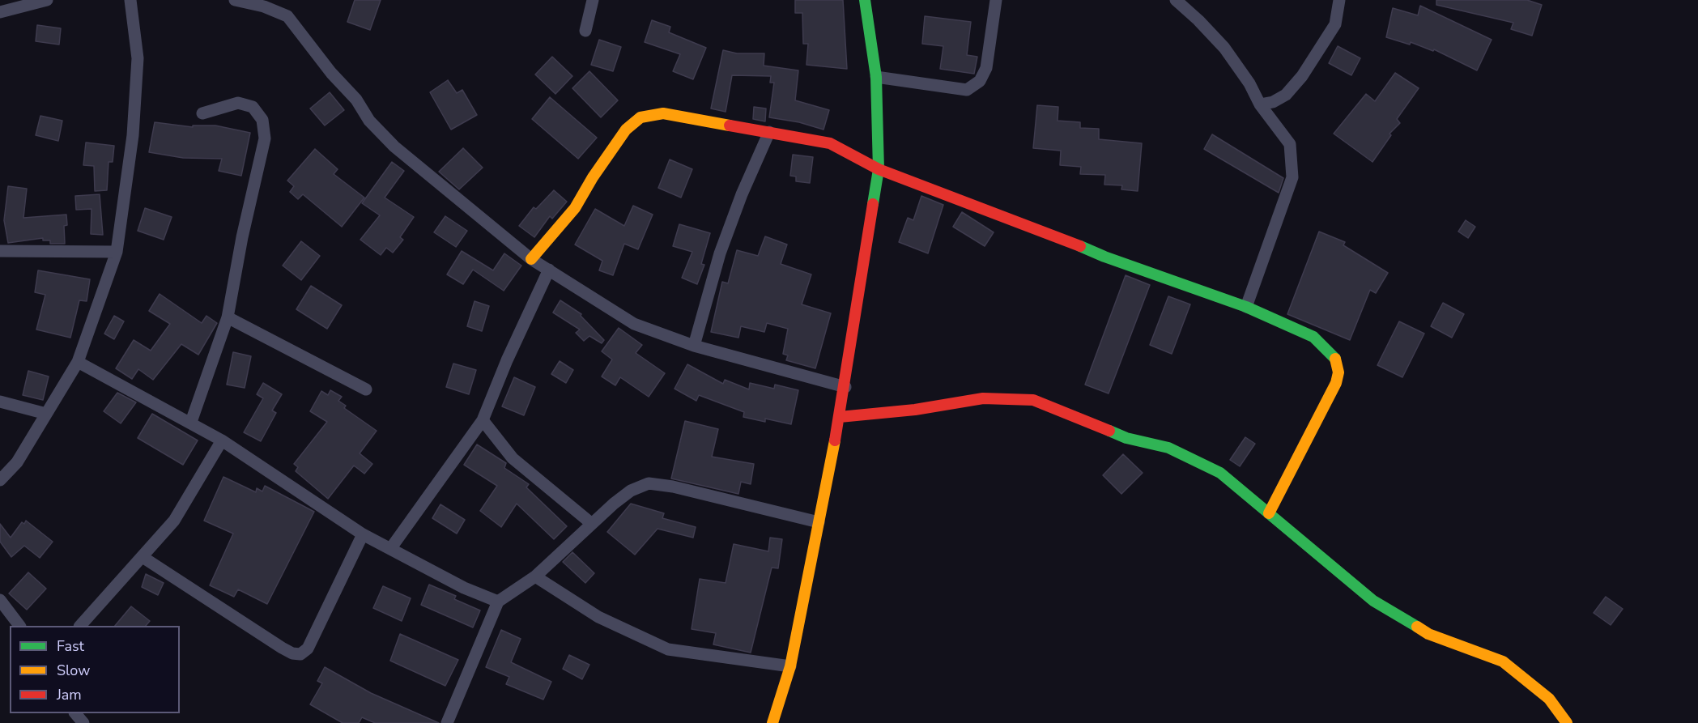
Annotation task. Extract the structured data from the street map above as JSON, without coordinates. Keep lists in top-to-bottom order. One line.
{"legend":["Fast","Slow","Jam"]}
